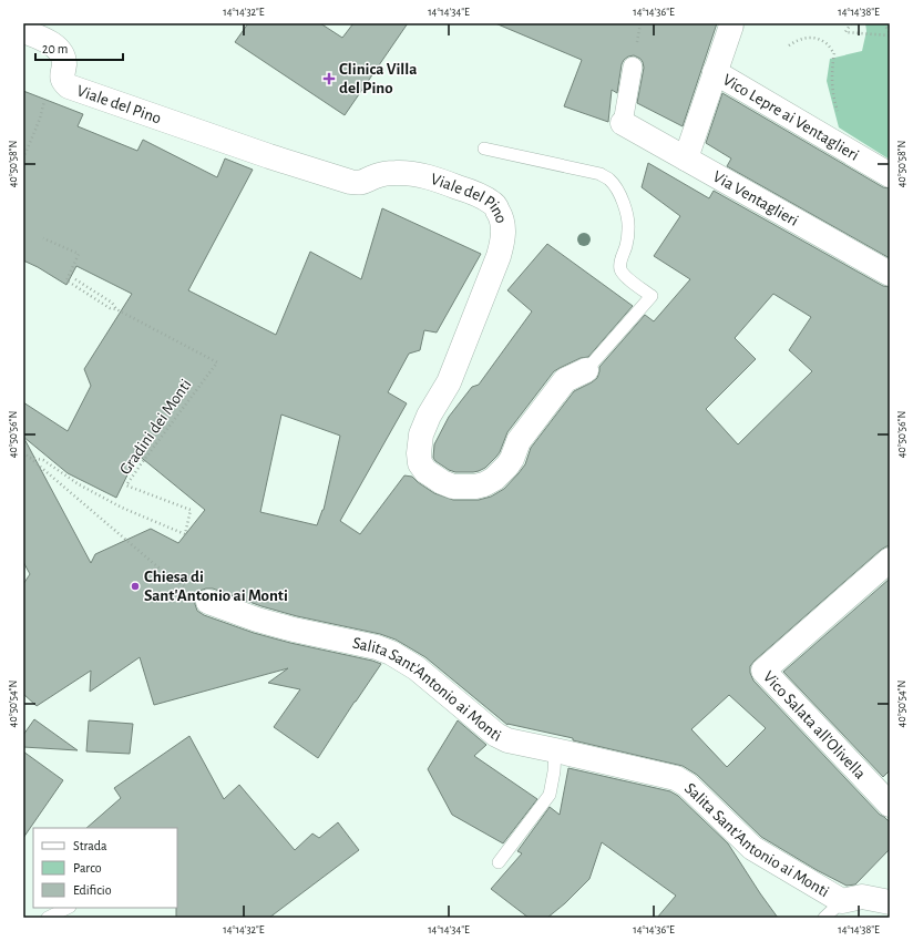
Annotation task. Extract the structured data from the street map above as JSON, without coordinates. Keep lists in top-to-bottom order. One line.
{"streets":{"street":["Viale del Pino","Vico Lepre ai Ventaglieri","Via Ventaglieri","Salita Sant'Antonio ai Monti","Vico Salata all'Olivella"],"path":["Gradini dei Monti"]},"places":{"health":["Clinica Villa del Pino"],"other":["Chiesa di Sant'Antonio ai Monti"]},"legend":["Strada","Parco","Edificio"],"scale_bar":"20 m","coordinates":["14°14'32\"E","14°14'34\"E","14°14'36\"E","14°14'38\"E","40°50'58\"N","40°50'56\"N","40°50'54\"N"]}
